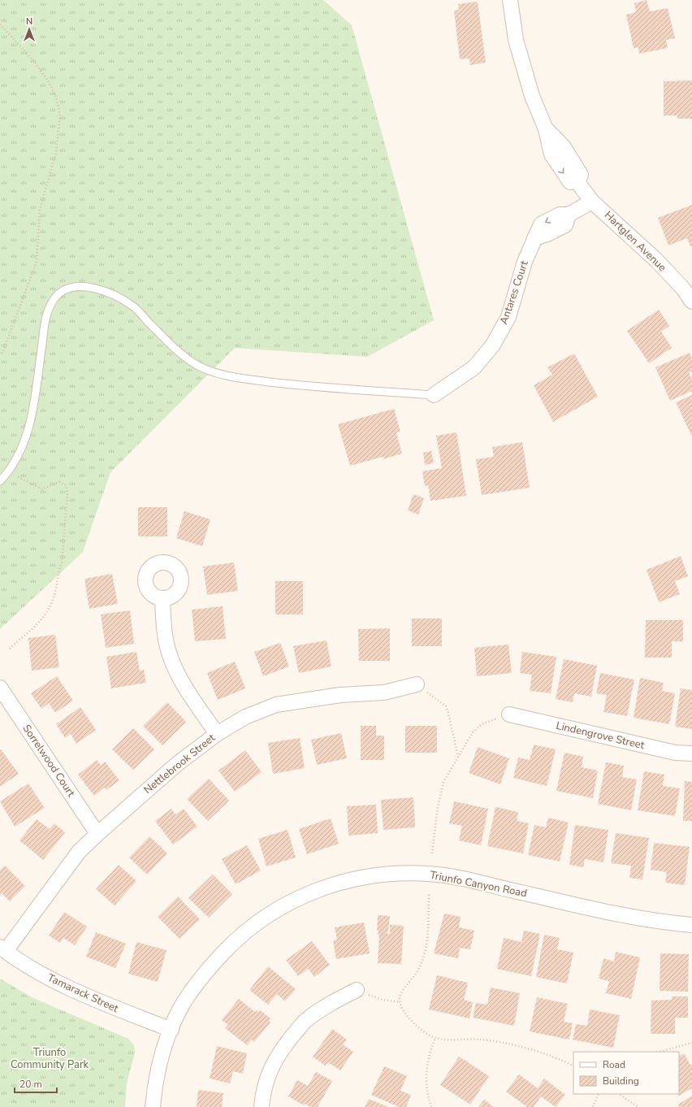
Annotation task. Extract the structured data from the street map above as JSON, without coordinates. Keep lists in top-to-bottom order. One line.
{"streets":{"street":["Hartglen Avenue","Antares Court","Lindengrove Street","Sorrelwood Court","Nettlebrook Street","Triunfo Canyon Road","Tamarack Street"]},"crossings":[["Hartglen Avenue","Antares Court"],["Sorrelwood Court","Nettlebrook Street"],["Nettlebrook Street","Tamarack Street"],["Triunfo Canyon Road","Tamarack Street"]],"parks":["Triunfo Community Park"],"legend":["Road","Building"],"scale_bar":"20 m","north":"top"}
